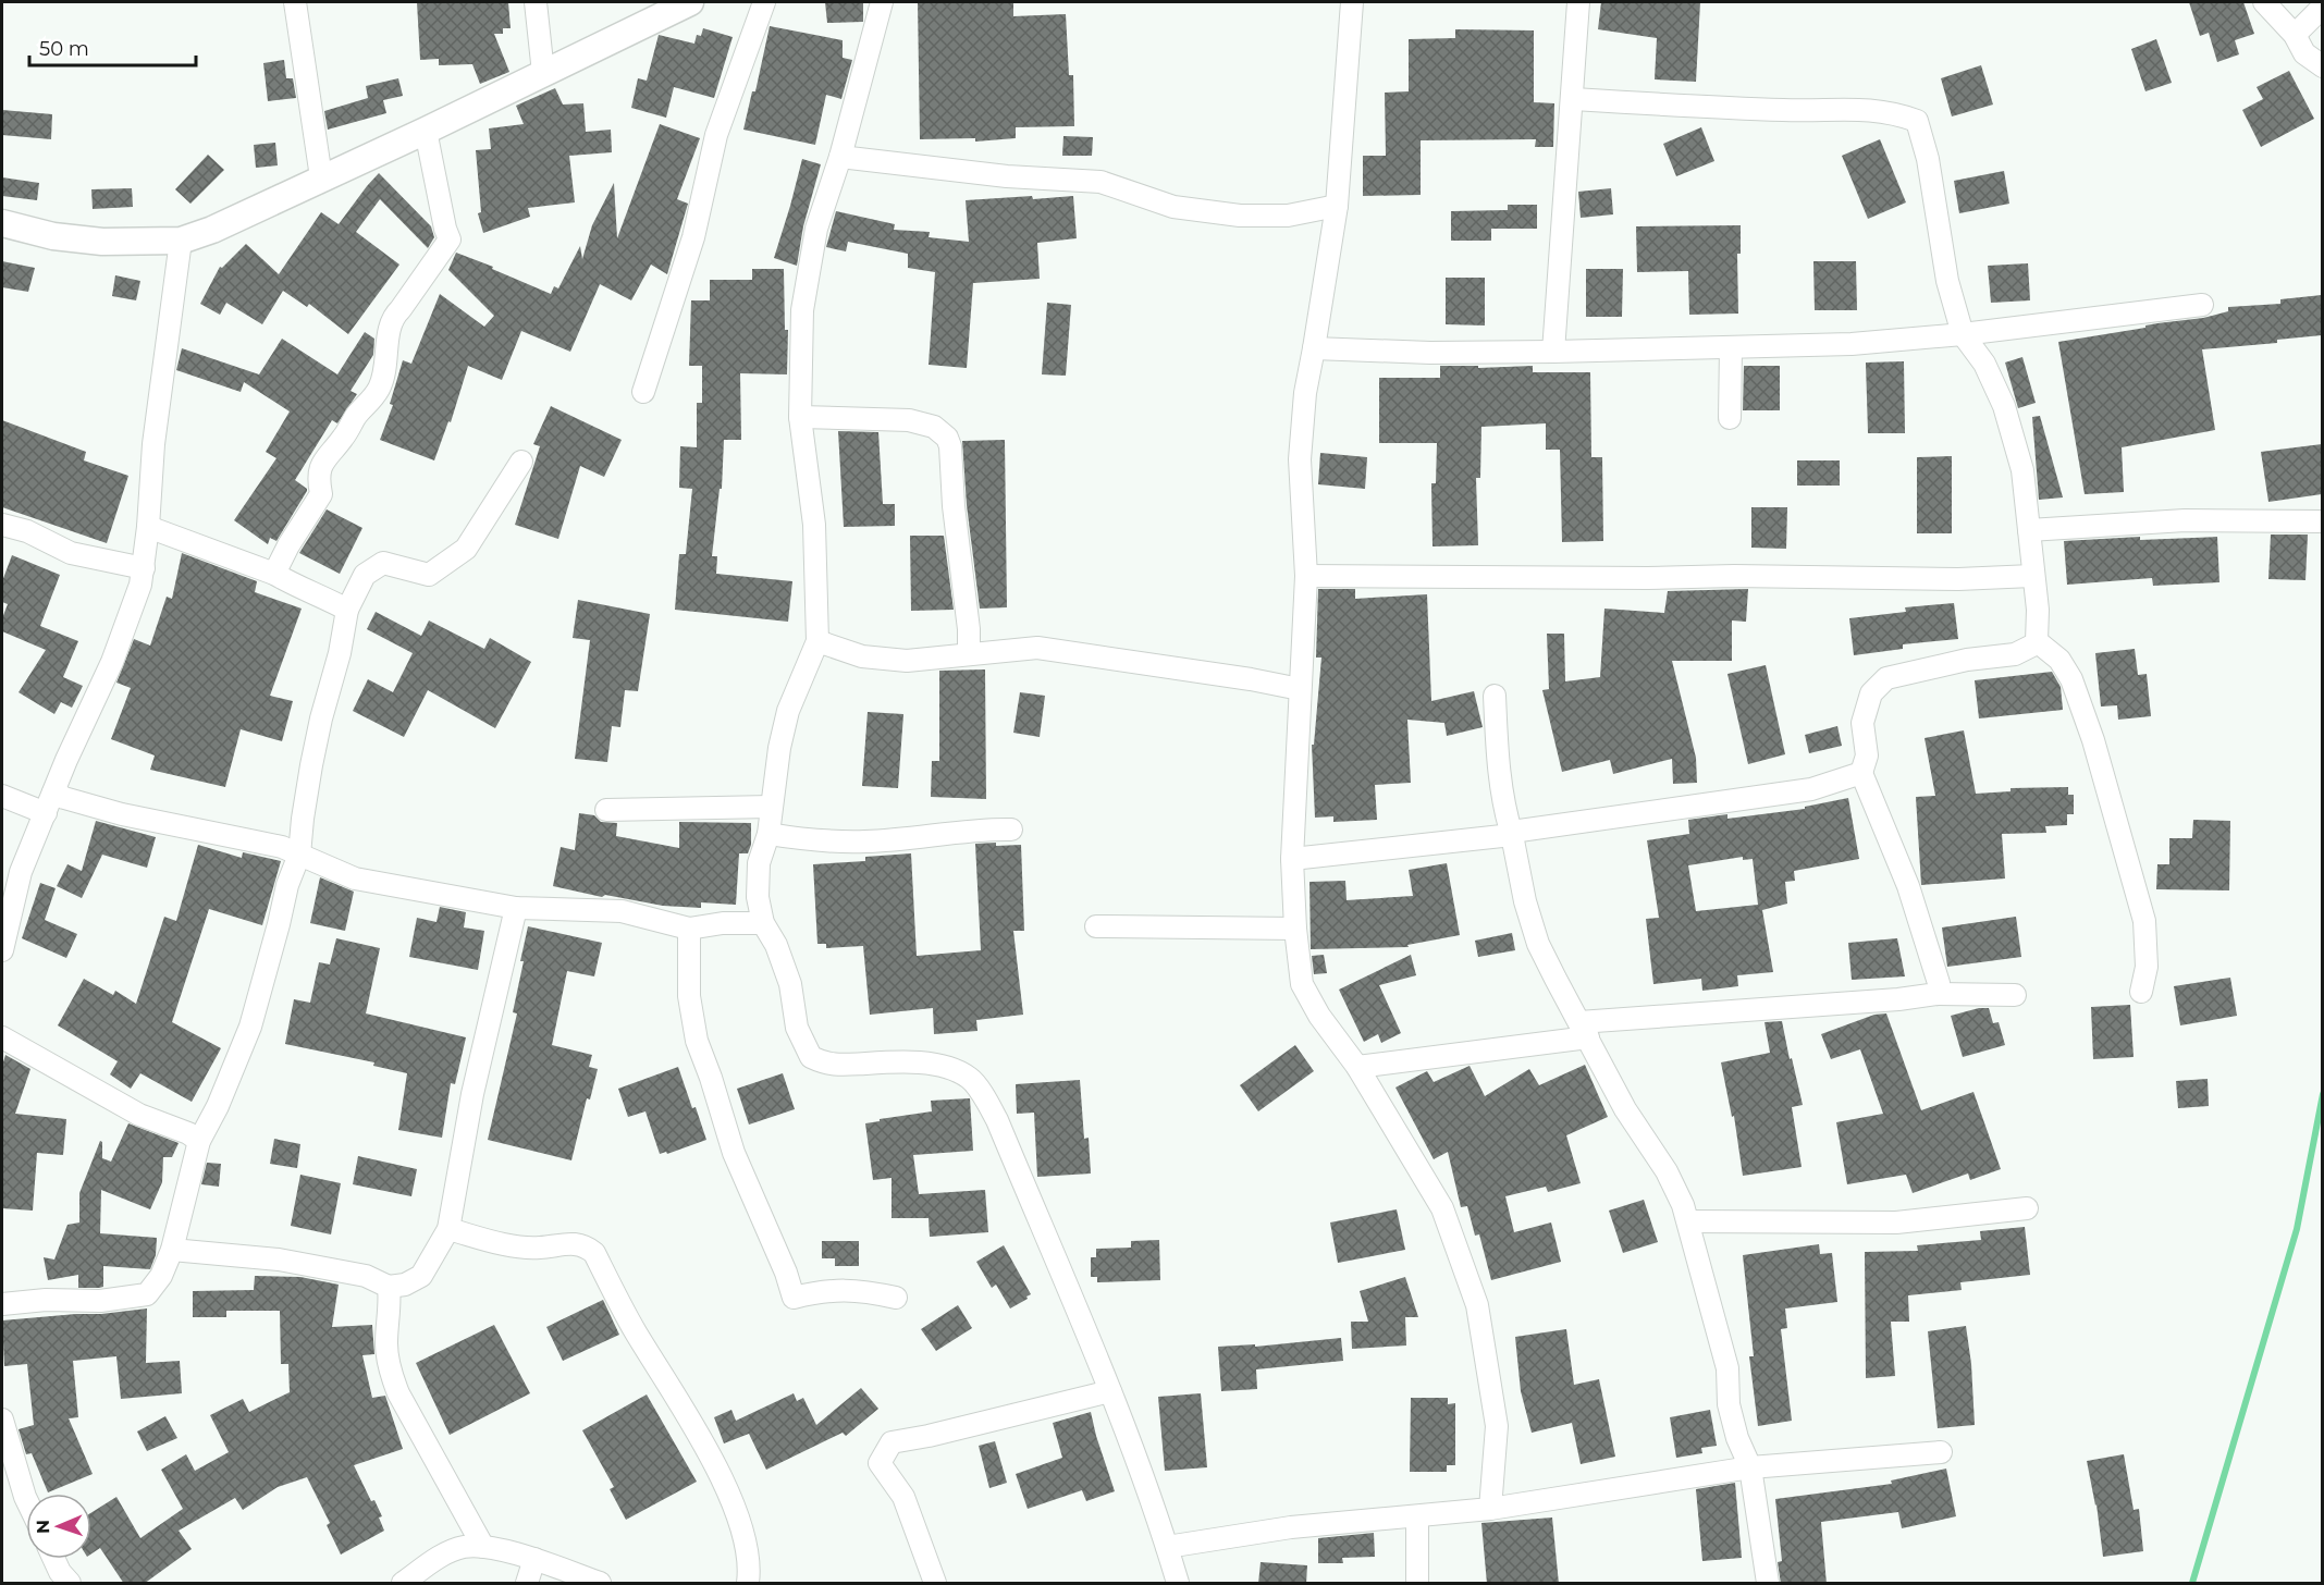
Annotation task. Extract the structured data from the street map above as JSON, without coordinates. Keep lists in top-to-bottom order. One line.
{"scale_bar":"50 m","north":"left"}
